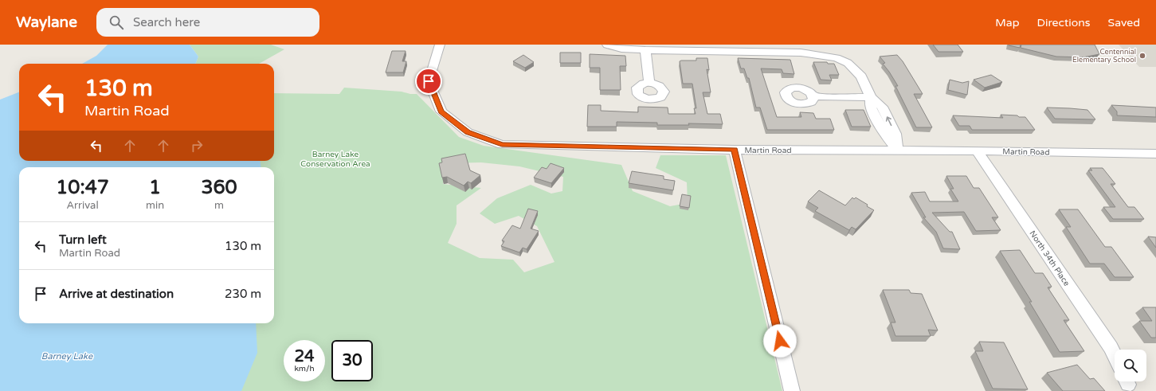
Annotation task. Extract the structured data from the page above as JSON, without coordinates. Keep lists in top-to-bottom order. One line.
{"streets":{"street":["Martin Road","North 34th Place"]},"crossings":[["Martin Road","North 34th Place"]],"water":["Barney Lake"],"parks":["Barney Lake Conservation Area"],"places":["Centennial Elementary School"],"page":{"header":"Waylane","search":"Search here","nav":["Map","Directions","Saved"],"turn":["130 m","Martin Road"],"eta":["10:47","Arrival","1","min","360","m"],"list":[{"name":"Turn left","note":"Martin Road","value":"130 m"},{"name":"Arrive at destination","value":"230 m"}],"speed":"24 km/h","limit":"30"}}
